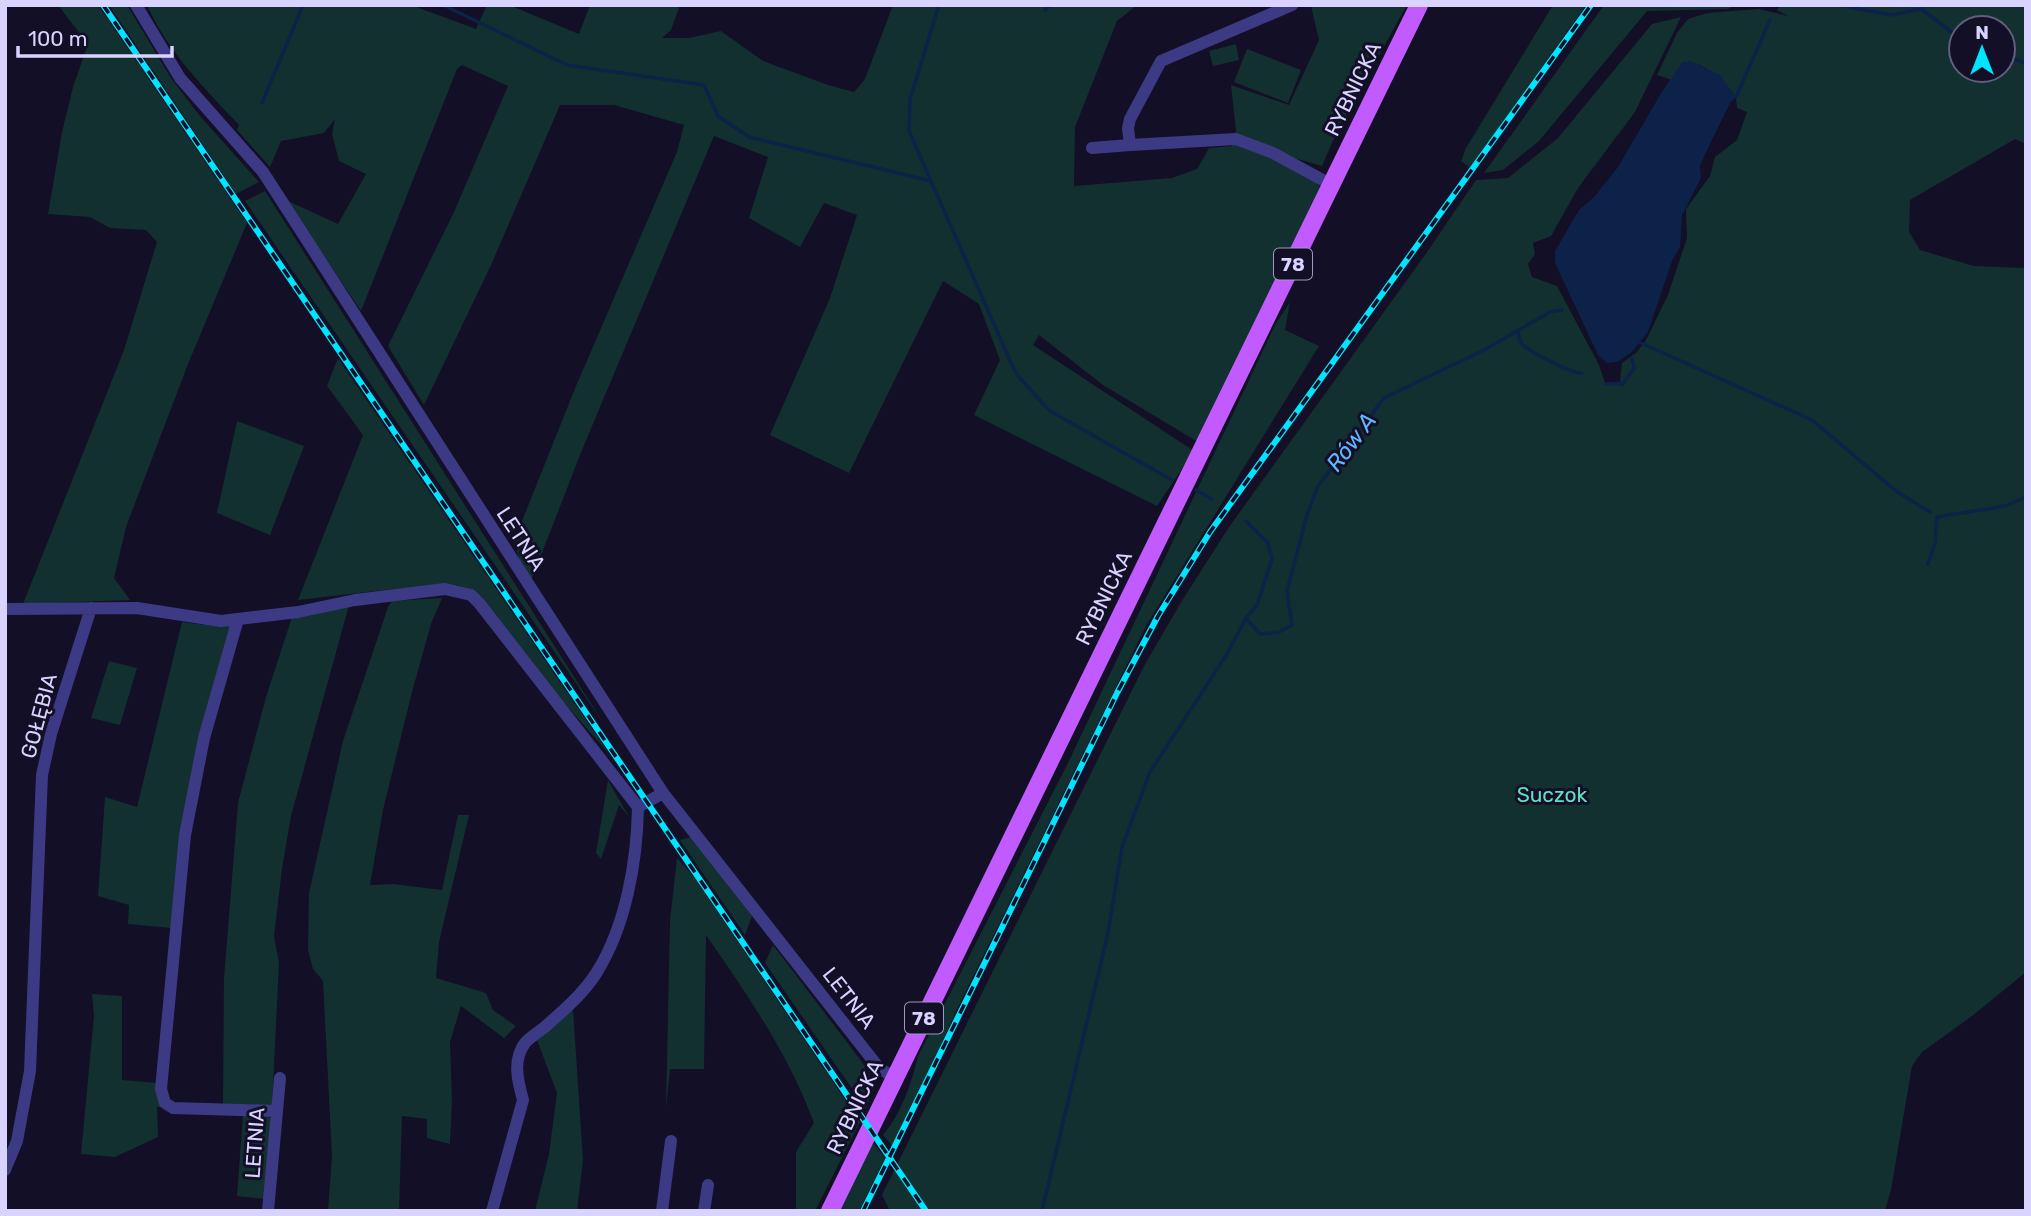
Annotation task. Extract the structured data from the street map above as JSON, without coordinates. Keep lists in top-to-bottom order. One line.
{"streets":{"main road":["RYBNICKA","78"],"street":["LETNIA","GOŁĘBIA"]},"crossings":[["RYBNICKA","LETNIA"]],"water":["Rów A"],"parks":["Suczok"],"scale_bar":"100 m","north":"top"}
